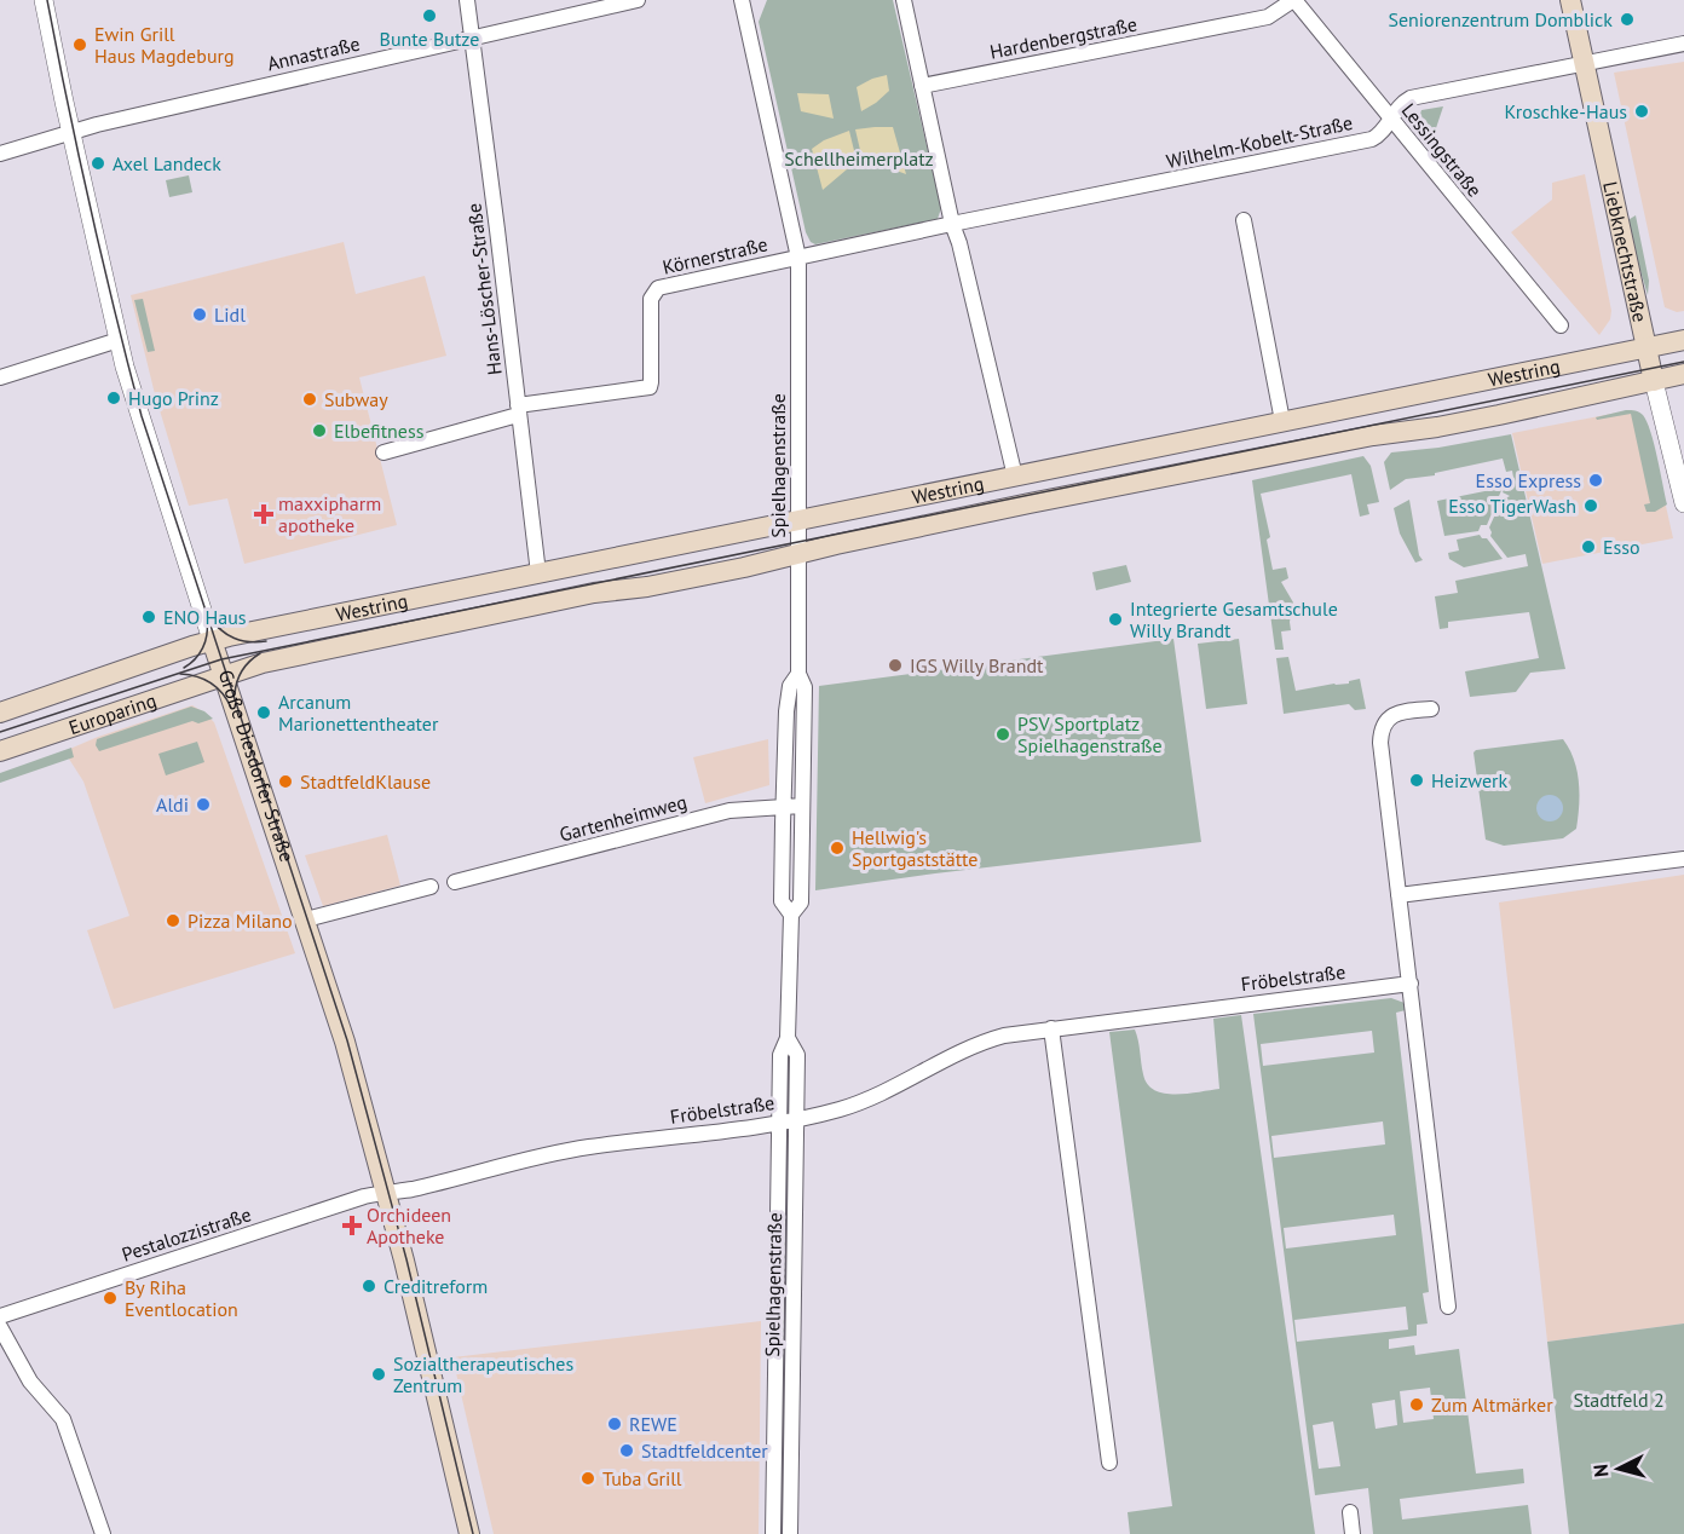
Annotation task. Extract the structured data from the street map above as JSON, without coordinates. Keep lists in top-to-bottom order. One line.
{"streets":{"main road":["Liebknechtstraße","Westring","Europaring","Große Diesdorfer Straße"],"street":["Hardenbergstraße","Annastraße","Wilhelm-Kobelt-Straße","Lessingstraße","Körnerstraße","Hans-Löscher-Straße","Spielhagenstraße","Gartenheimweg","Fröbelstraße","Pestalozzistraße"]},"crossings":[["Hardenbergstraße","Lessingstraße"],["Annastraße","Hans-Löscher-Straße"],["Annastraße","Große Diesdorfer Straße"],["Wilhelm-Kobelt-Straße","Lessingstraße"],["Wilhelm-Kobelt-Straße","Liebknechtstraße"],["Liebknechtstraße","Westring"],["Körnerstraße","Hans-Löscher-Straße"],["Körnerstraße","Spielhagenstraße"],["Hans-Löscher-Straße","Westring"],["Westring","Spielhagenstraße"],["Westring","Europaring"],["Westring","Große Diesdorfer Straße"],["Spielhagenstraße","Gartenheimweg"],["Spielhagenstraße","Fröbelstraße"],["Europaring","Große Diesdorfer Straße"],["Große Diesdorfer Straße","Fröbelstraße"],["Große Diesdorfer Straße","Pestalozzistraße"],["Fröbelstraße","Pestalozzistraße"]],"parks":["Schellheimerplatz","Stadtfeld 2"],"places":{"other":["Bunte Butze","Seniorenzentrum Domblick","Ewin Grill Haus Magdeburg","Kroschke-Haus","Axel Landeck","Lidl","Hugo Prinz","Subway","Elbefitness","Esso Express","Esso TigerWash","Esso","ENO Haus","Integrierte Gesamtschule Willy Brandt","IGS Willy Brandt","Arcanum Marionettentheater","PSV Sportplatz Spielhagenstraße","Heizwerk","StadtfeldKlause","Aldi","Hellwig's Sportgaststätte","Pizza Milano","Creditreform","By Riha Eventlocation","Sozialtherapeutisches Zentrum","Zum Altmärker","REWE","Stadtfeldcenter","Tuba Grill"],"health":["maxxipharm apotheke","Orchideen Apotheke"]},"north":"left"}
